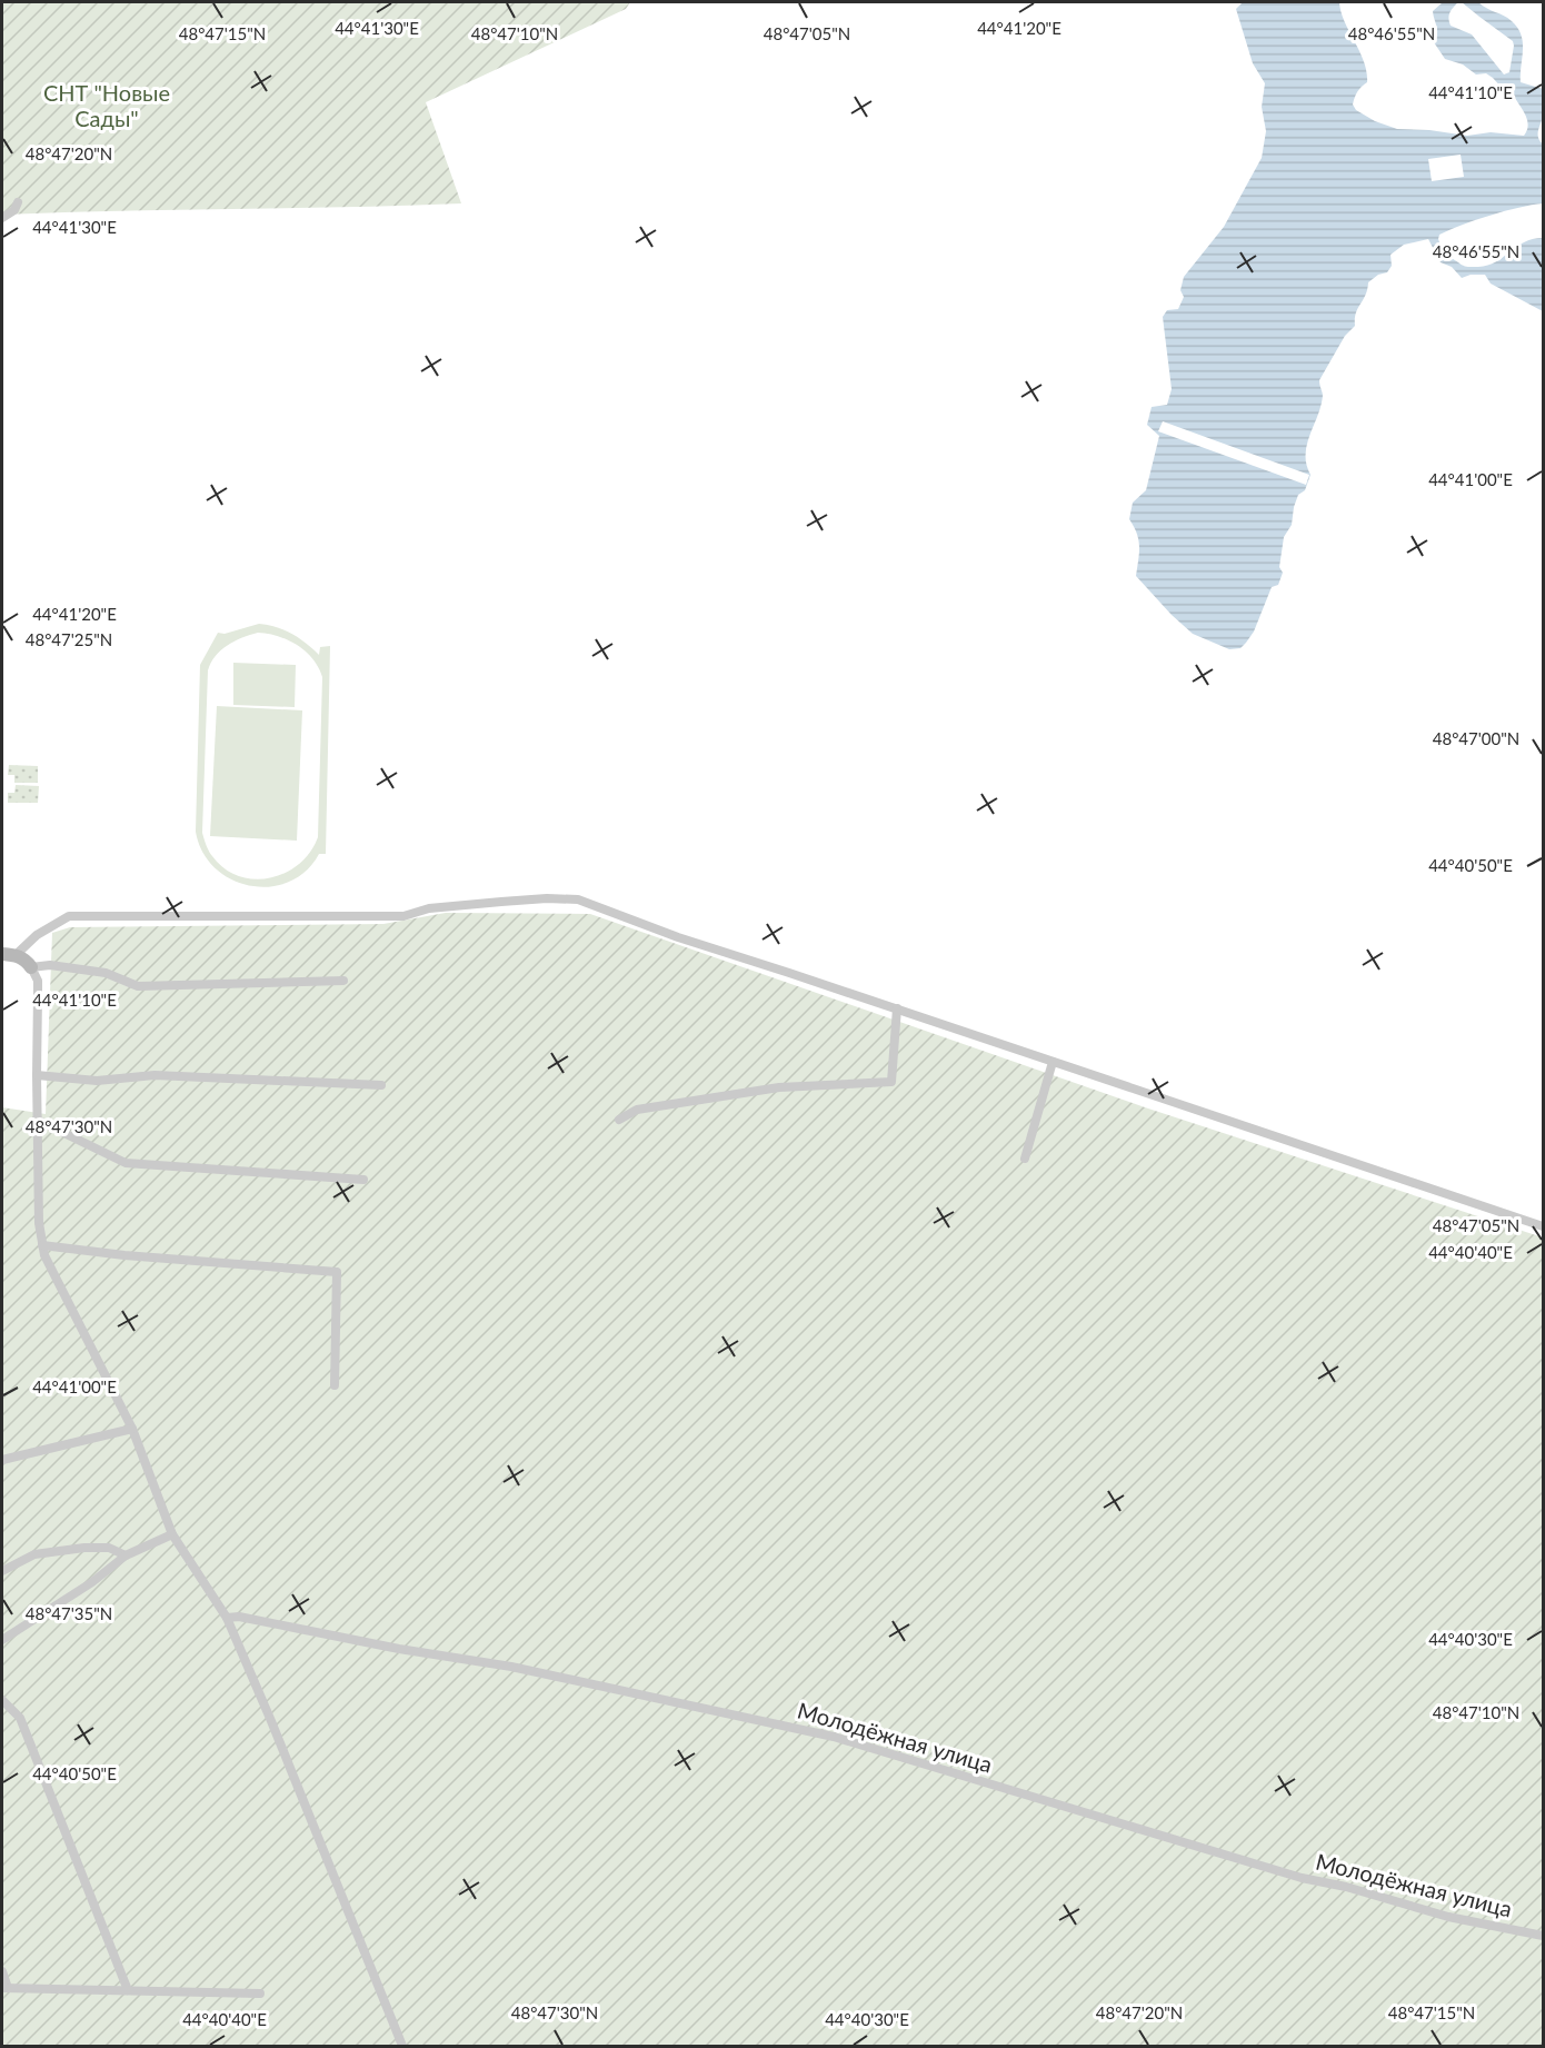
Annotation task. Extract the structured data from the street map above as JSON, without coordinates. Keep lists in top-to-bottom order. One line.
{"streets":{"street":["Молодёжная улица"]},"parks":["СНТ \"Новые Сады\""],"coordinates":["44°41'30\"E","44°41'20\"E","48°47'15\"N","48°47'10\"N","48°47'05\"N","48°46'55\"N","44°41'10\"E","48°47'20\"N","44°41'00\"E","48°47'25\"N","48°47'00\"N","44°40'50\"E","48°47'30\"N","44°40'40\"E","48°47'35\"N","44°40'30\"E"]}
